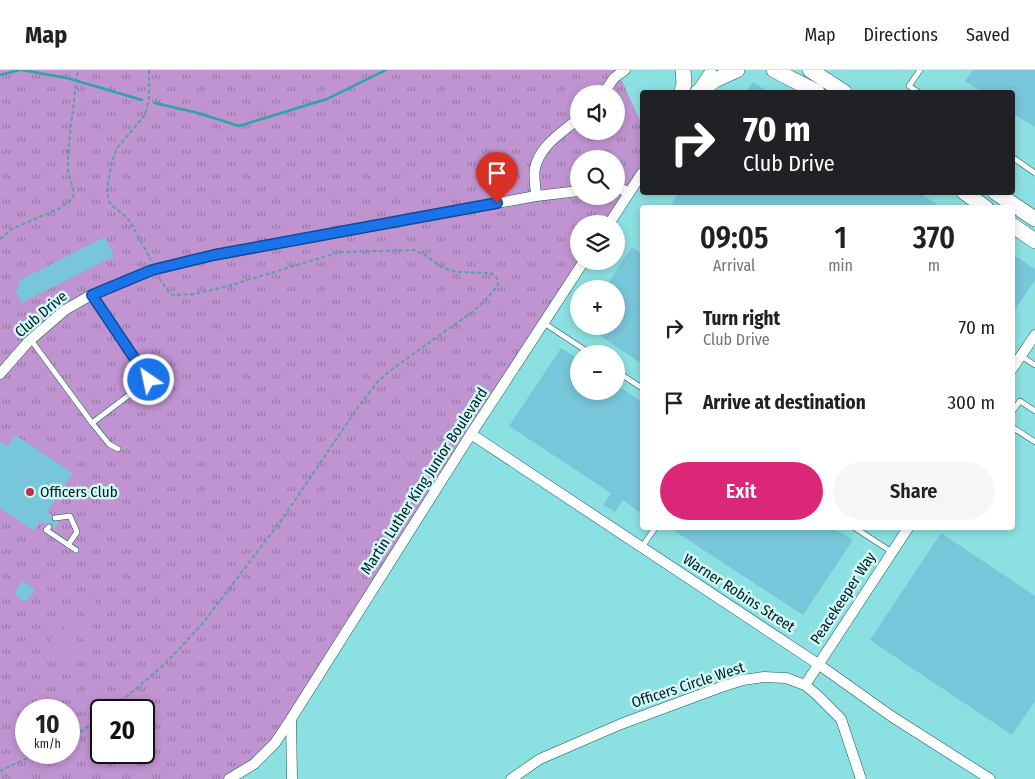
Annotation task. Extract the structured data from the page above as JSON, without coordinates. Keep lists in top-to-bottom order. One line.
{"streets":{"street":["Club Drive","Martin Luther King Junior Boulevard","Warner Robins Street","Peacekeeper Way","Officers Circle West"]},"crossings":[["Martin Luther King Junior Boulevard","Warner Robins Street"],["Warner Robins Street","Peacekeeper Way"],["Peacekeeper Way","Officers Circle West"]],"places":["Officers Club"],"page":{"header":"Map","nav":["Map","Directions","Saved"],"map_buttons":["+","−"],"turn":["70 m","Club Drive"],"eta":["09:05","Arrival","1","min","370","m"],"list":[{"name":"Turn right","note":"Club Drive","value":"70 m"},{"name":"Arrive at destination","value":"300 m"}],"buttons":["Exit","Share"],"speed":"10 km/h","limit":"20"}}
